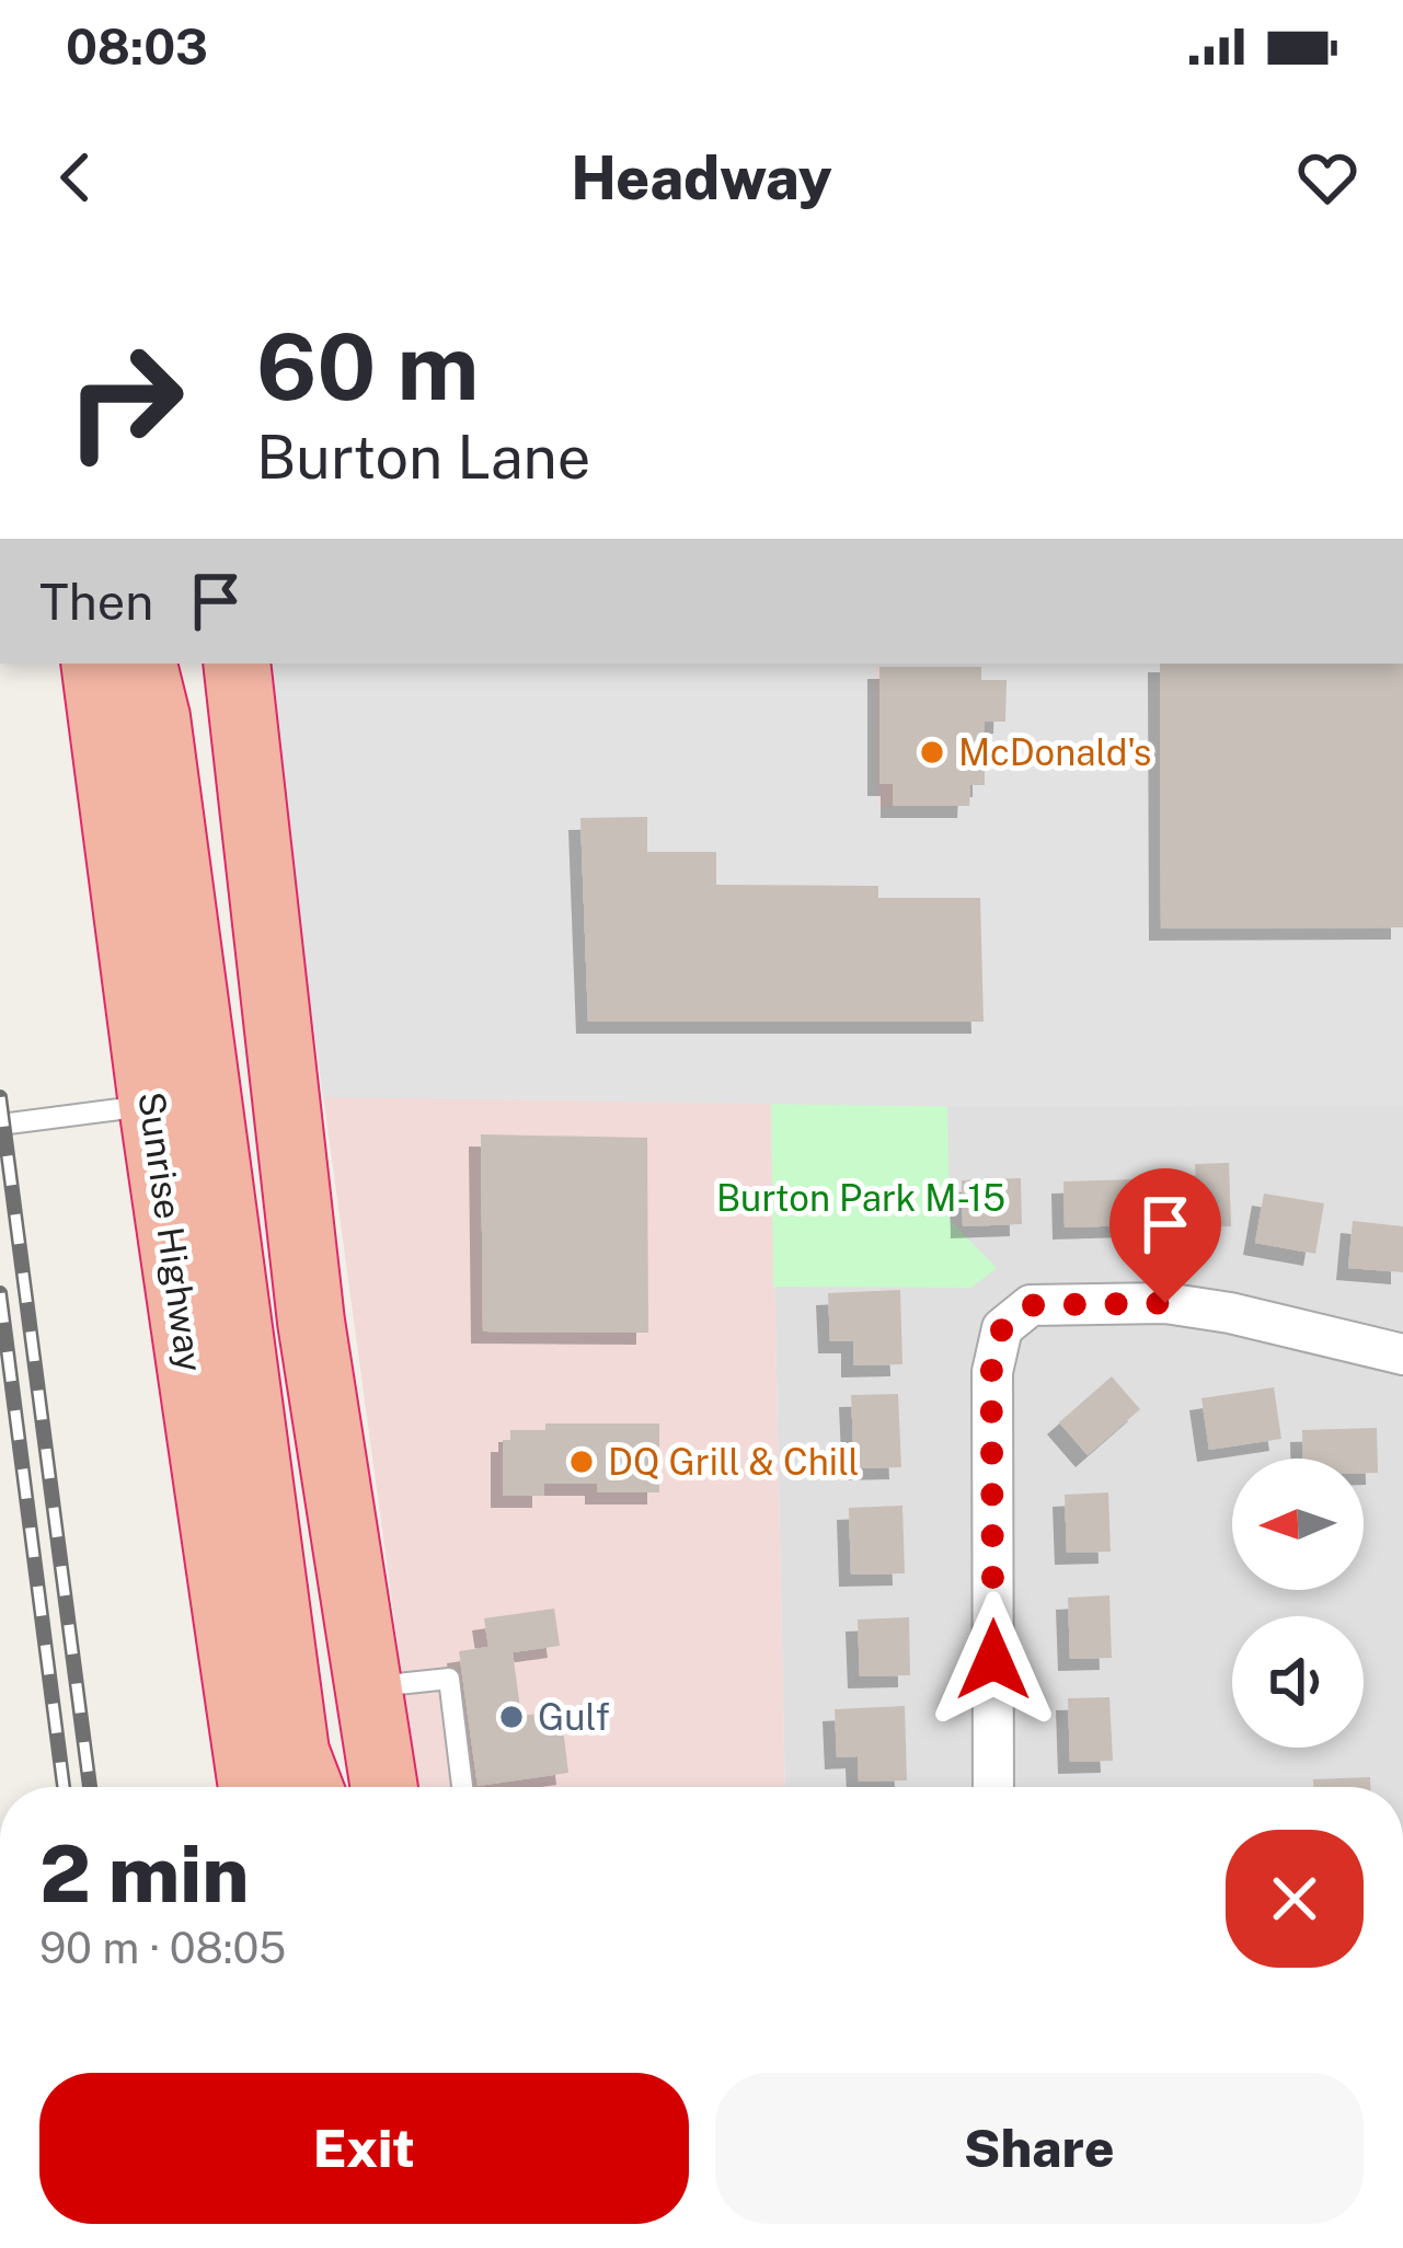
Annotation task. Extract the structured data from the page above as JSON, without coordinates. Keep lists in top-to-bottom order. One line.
{"streets":{"highway":["Sunrise Highway"]},"parks":["Burton Park M-15"],"places":["McDonald's","DQ Grill & Chill","Gulf"],"north":"left","page":{"status":"08:03","header":"Headway","turn":["60 m","Burton Lane"],"then":"Then","heading":["2 min","90 m · 08:05"],"buttons":["Exit","Share"]}}
